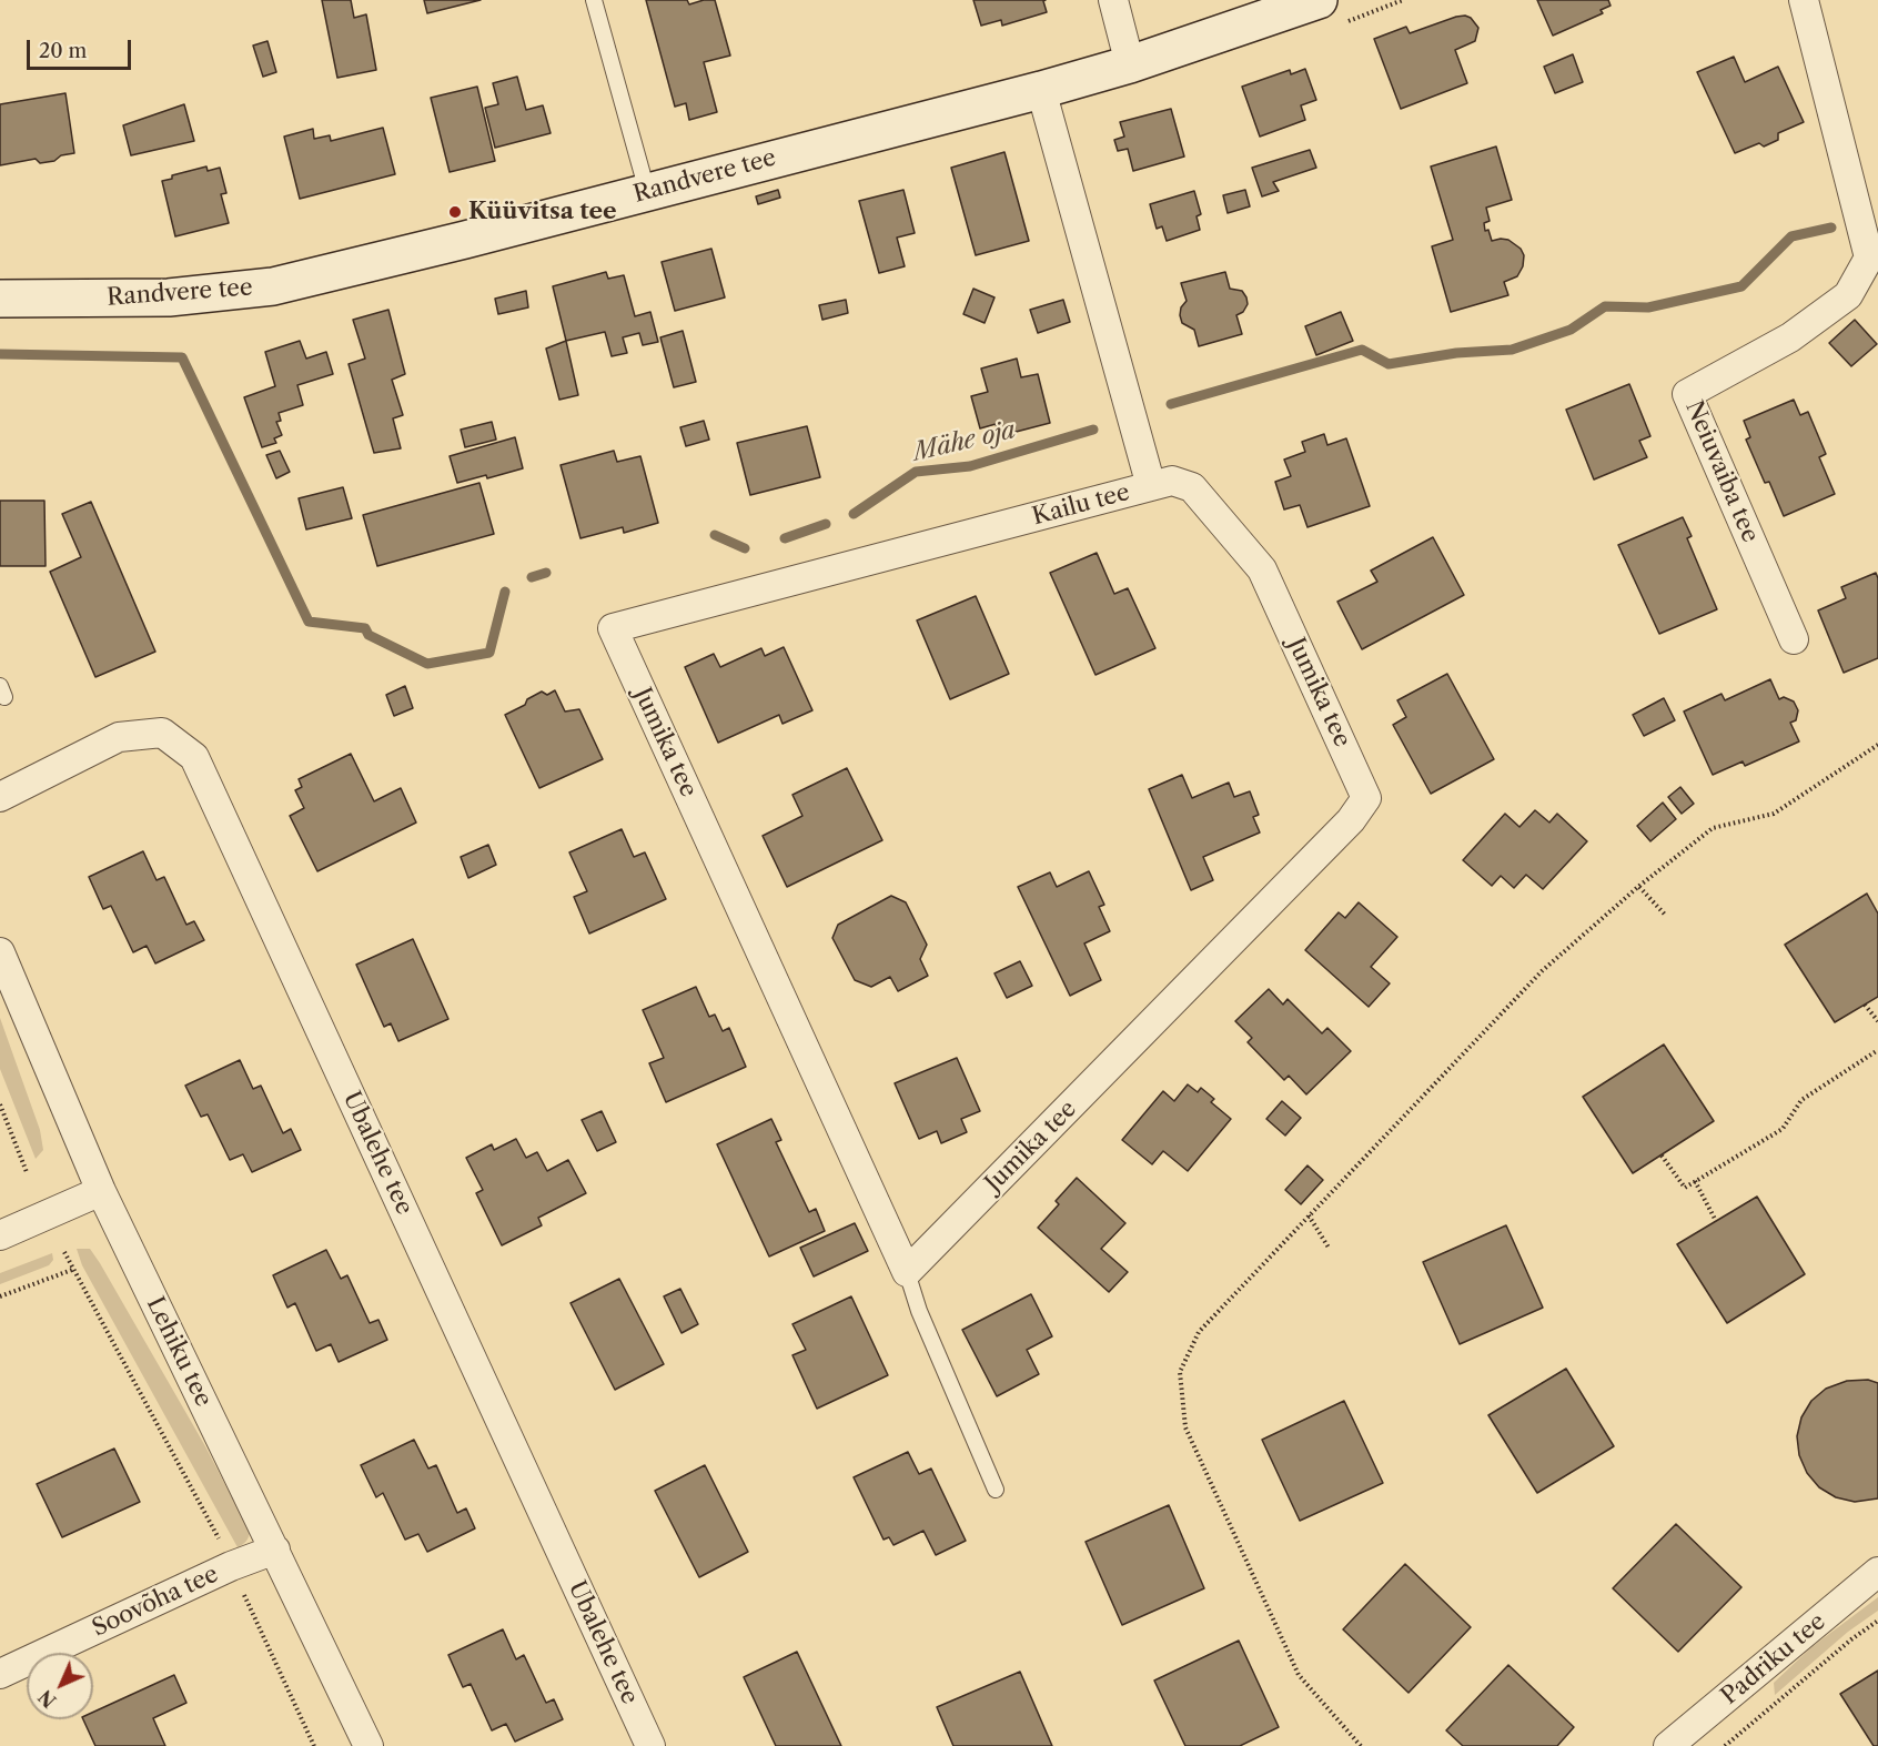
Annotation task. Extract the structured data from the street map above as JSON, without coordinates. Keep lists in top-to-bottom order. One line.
{"streets":{"main road":["Randvere tee"],"street":["Neiuvaiba tee","Kailu tee","Jumika tee","Ubalehe tee","Lehiku tee","Soovõha tee","Padriku tee"]},"crossings":[["Randvere tee","Kailu tee"],["Kailu tee","Jumika tee"],["Lehiku tee","Soovõha tee"]],"water":["Mähe oja"],"places":["Küüvitsa tee"],"scale_bar":"20 m","north":"bottom left"}
